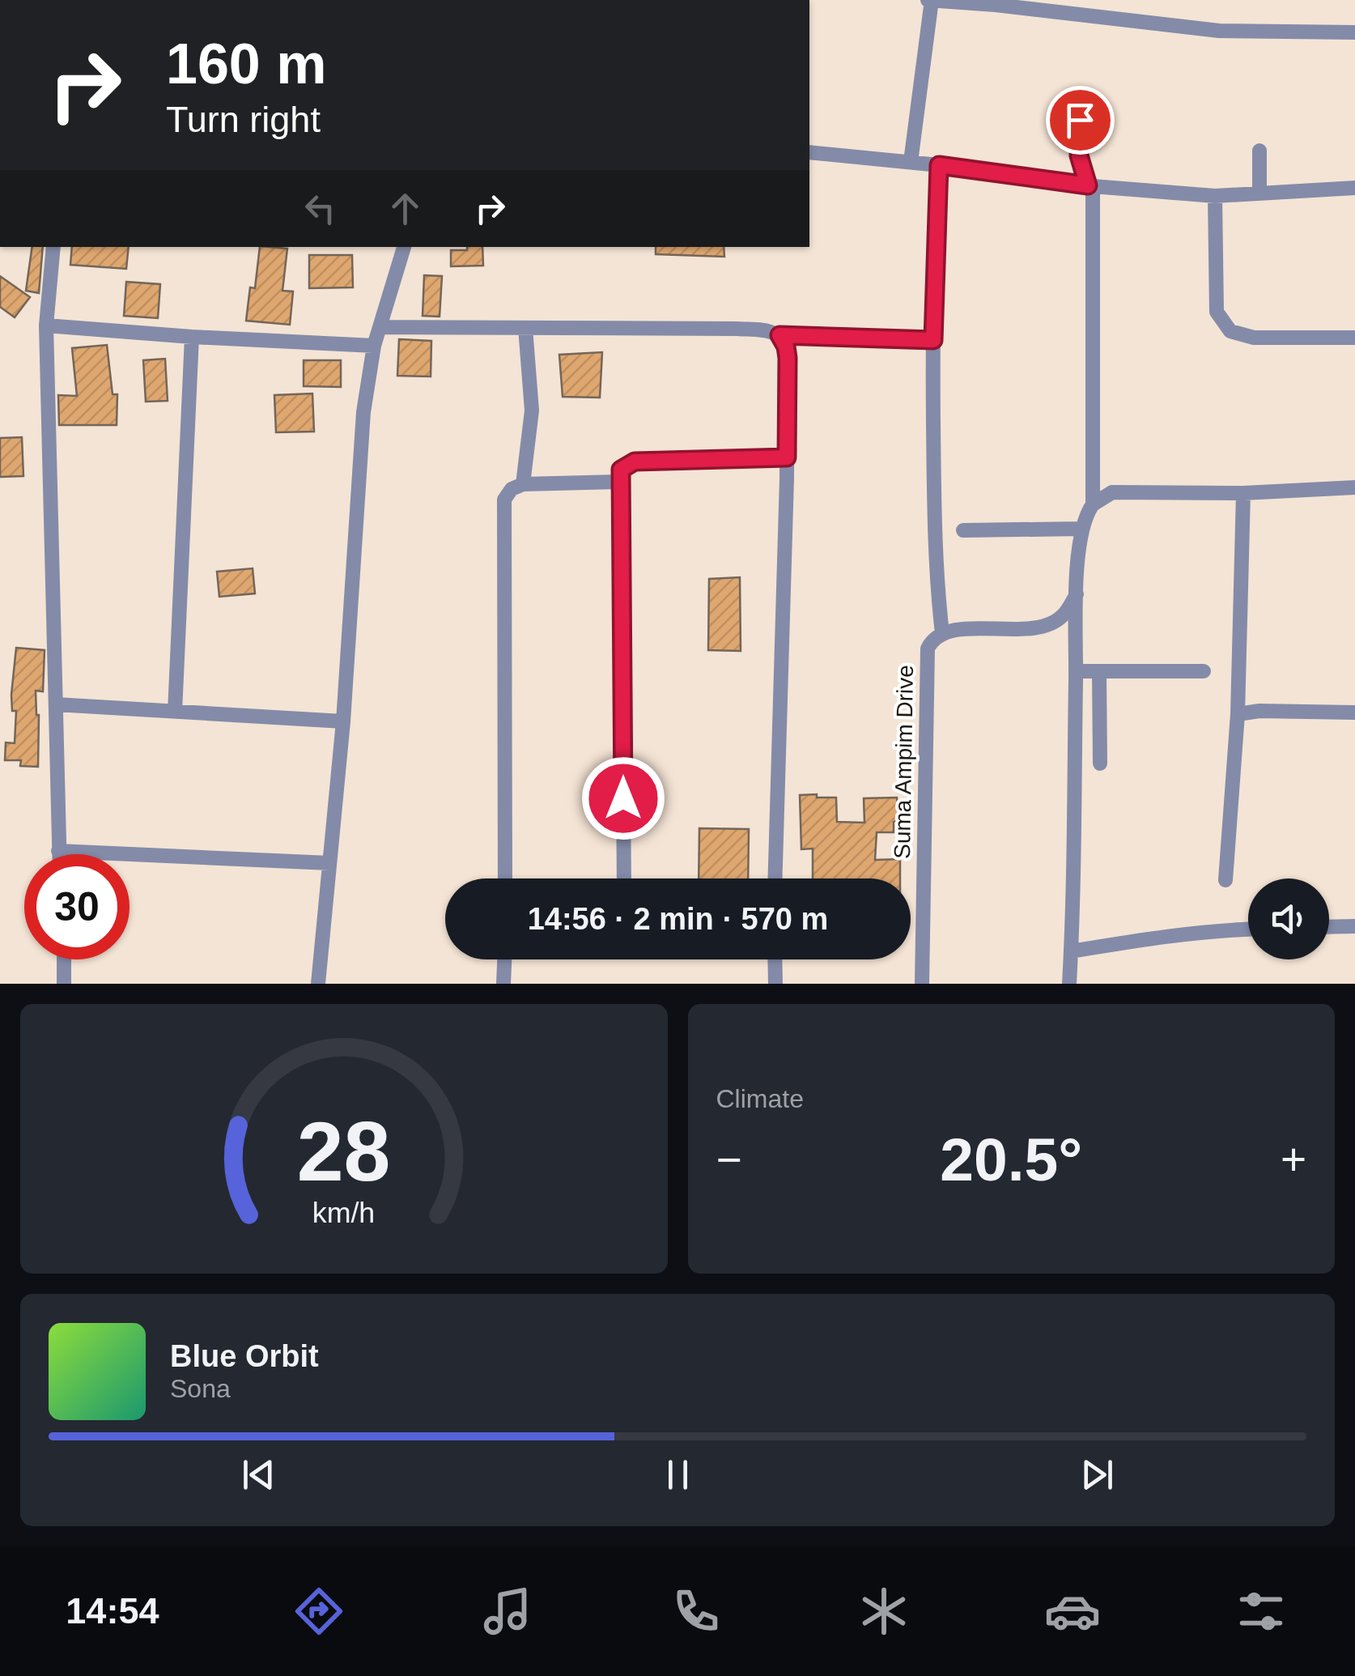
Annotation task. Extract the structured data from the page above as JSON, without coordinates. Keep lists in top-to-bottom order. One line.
{"streets":{"street":["Suma Ampim Drive"]},"page":{"turn":["160 m","Turn right"],"limit":"30","trip":"14:56 · 2 min · 570 m","tile":"Climate","heat":["−","20.5°","+"],"song":["Blue Orbit","Sona"],"tabs":"14:54","gauge":["28","km/h"]}}
